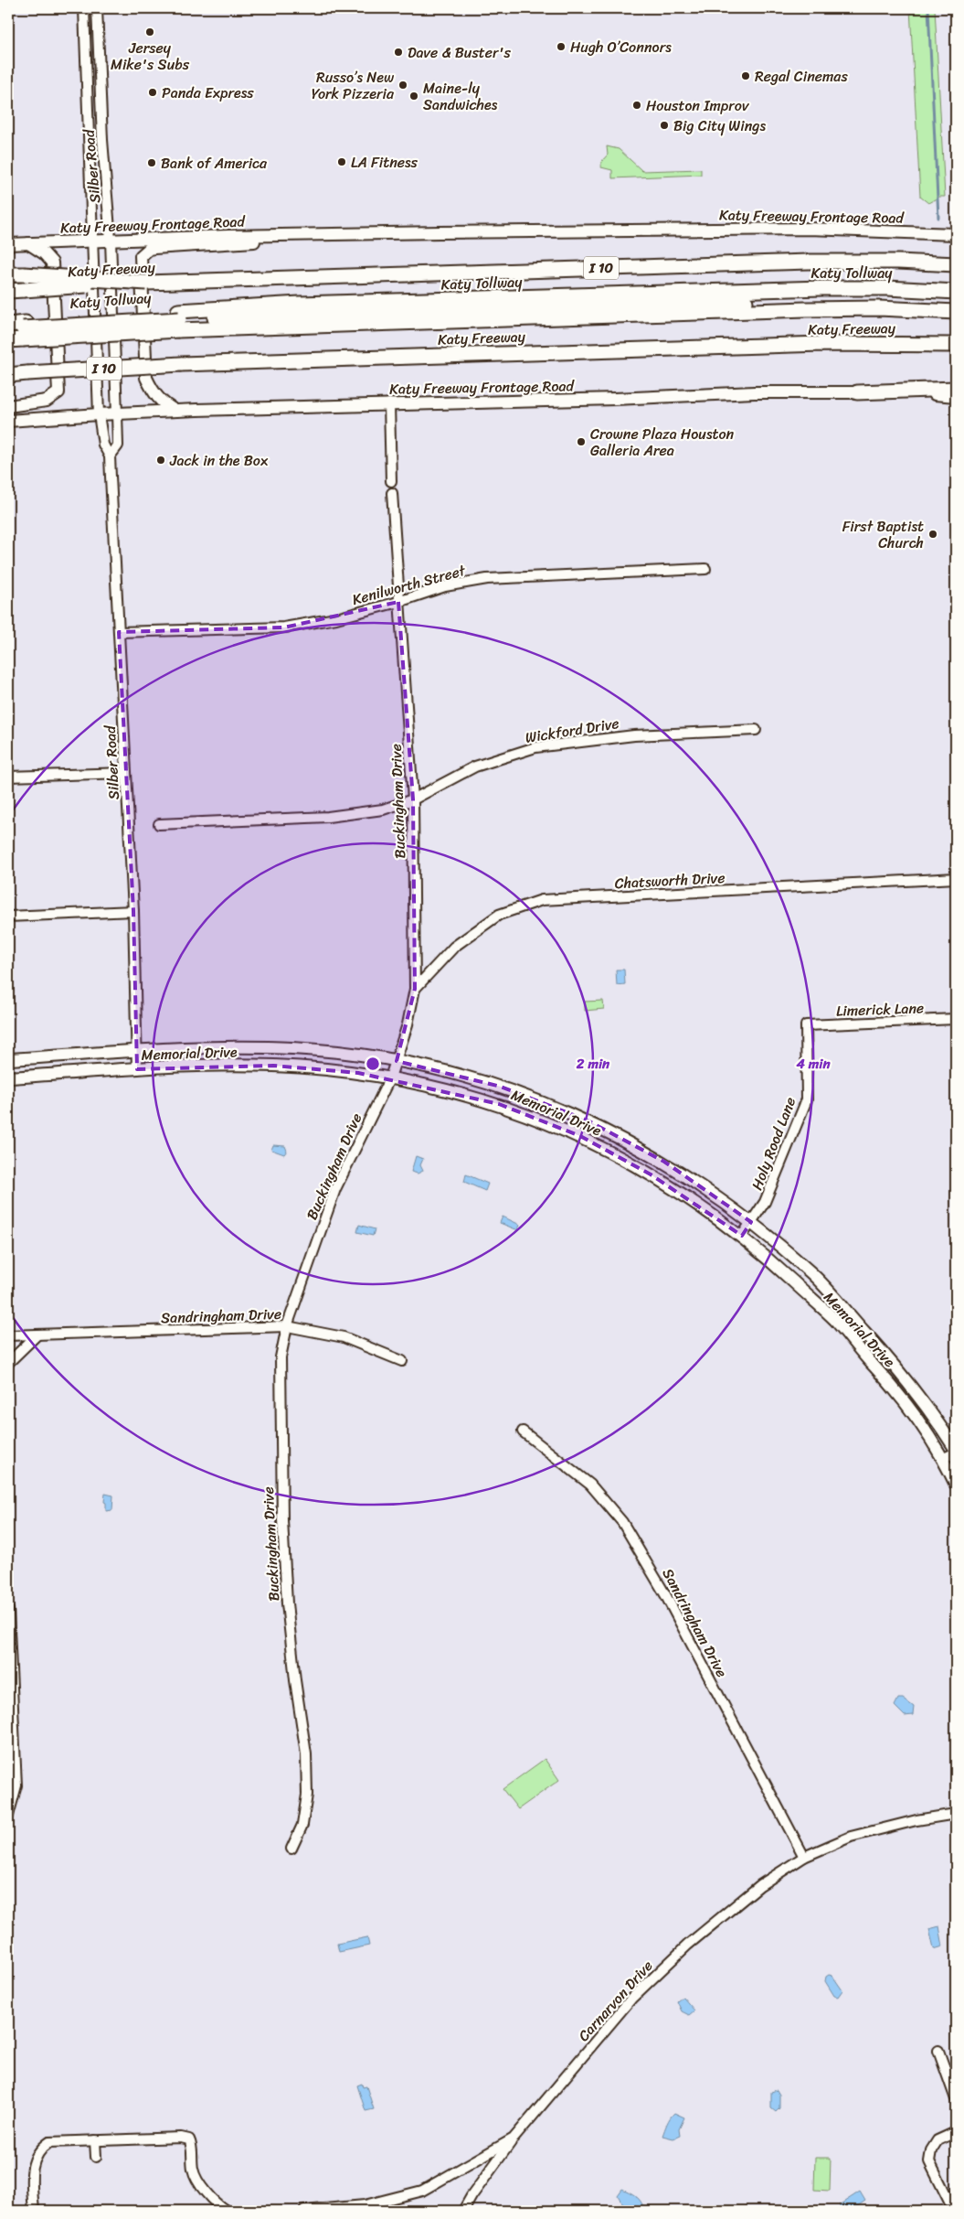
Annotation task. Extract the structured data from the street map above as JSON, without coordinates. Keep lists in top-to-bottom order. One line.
{"streets":{"highway":["I 10","Katy Freeway","Katy Tollway"],"main road":["Katy Freeway Frontage Road","Memorial Drive"],"street":["Silber Road","Kenilworth Street","Wickford Drive","Buckingham Drive","Chatsworth Drive","Limerick Lane","Holy Rood Lane","Sandringham Drive","Carnarvon Drive"]},"crossings":[["Silber Road","Katy Freeway Frontage Road"],["Silber Road","Kenilworth Street"],["Silber Road","Memorial Drive"],["Kenilworth Street","Buckingham Drive"],["Wickford Drive","Buckingham Drive"],["Buckingham Drive","Chatsworth Drive"],["Buckingham Drive","Memorial Drive"],["Buckingham Drive","Sandringham Drive"],["Limerick Lane","Holy Rood Lane"],["Memorial Drive","Holy Rood Lane"],["Sandringham Drive","Carnarvon Drive"]],"places":["Jersey Mike's Subs","Hugh O’Connors","Dave & Buster's","Regal Cinemas","Russo’s New York Pizzeria","Panda Express","Maine-ly Sandwiches","Houston Improv","Big City Wings","LA Fitness","Bank of America","Crowne Plaza Houston Galleria Area","Jack in the Box","First Baptist Church"],"rings":["2 min","4 min"]}
